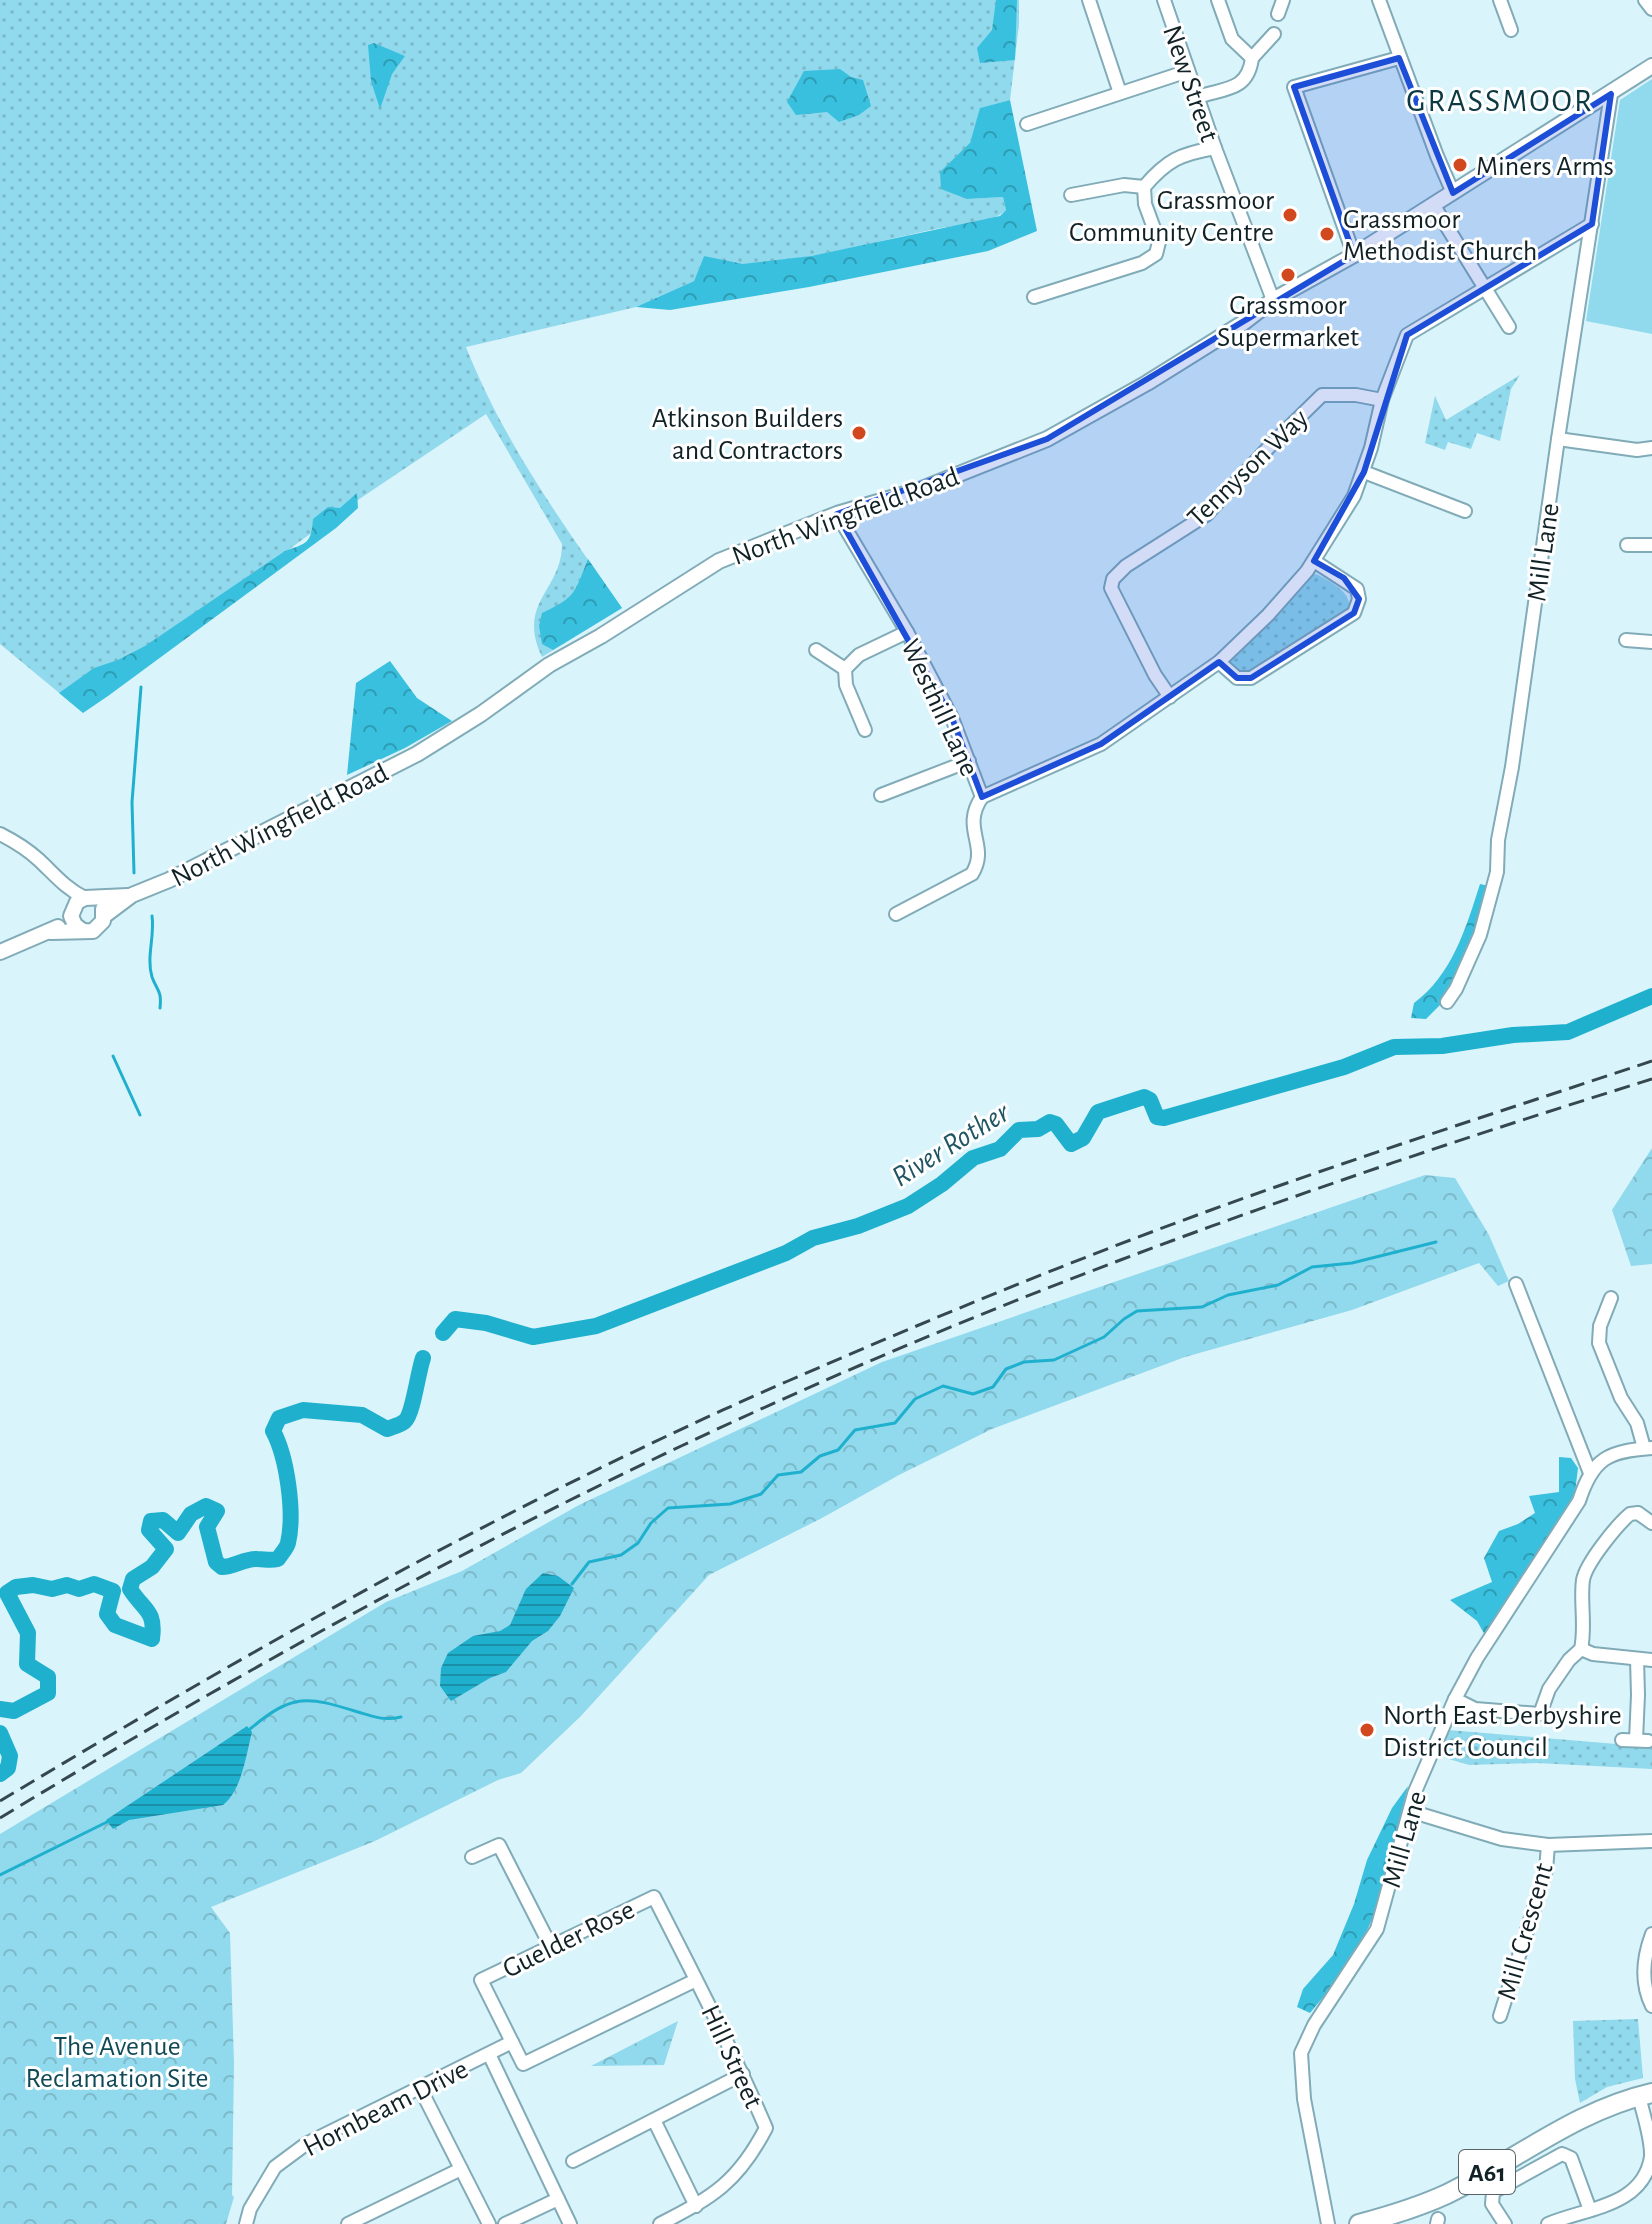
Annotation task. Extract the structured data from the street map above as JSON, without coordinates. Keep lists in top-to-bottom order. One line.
{"streets":{"highway":["A61"],"main road":["North Wingfield Road"],"street":["New Street","Tennyson Way","Mill Lane","Westhill Lane","Mill Crescent","Guelder Rose","Hill Street","Hornbeam Drive"]},"crossings":[["New Street","North Wingfield Road"],["North Wingfield Road","Mill Lane"],["North Wingfield Road","Westhill Lane"],["Guelder Rose","Hill Street"],["Guelder Rose","Hornbeam Drive"]],"districts":["GRASSMOOR"],"water":["River Rother"],"parks":["The Avenue Reclamation Site"],"places":["Miners Arms","Grassmoor Community Centre","Grassmoor Methodist Church","Grassmoor Supermarket","Atkinson Builders and Contractors","North East Derbyshire District Council"]}
